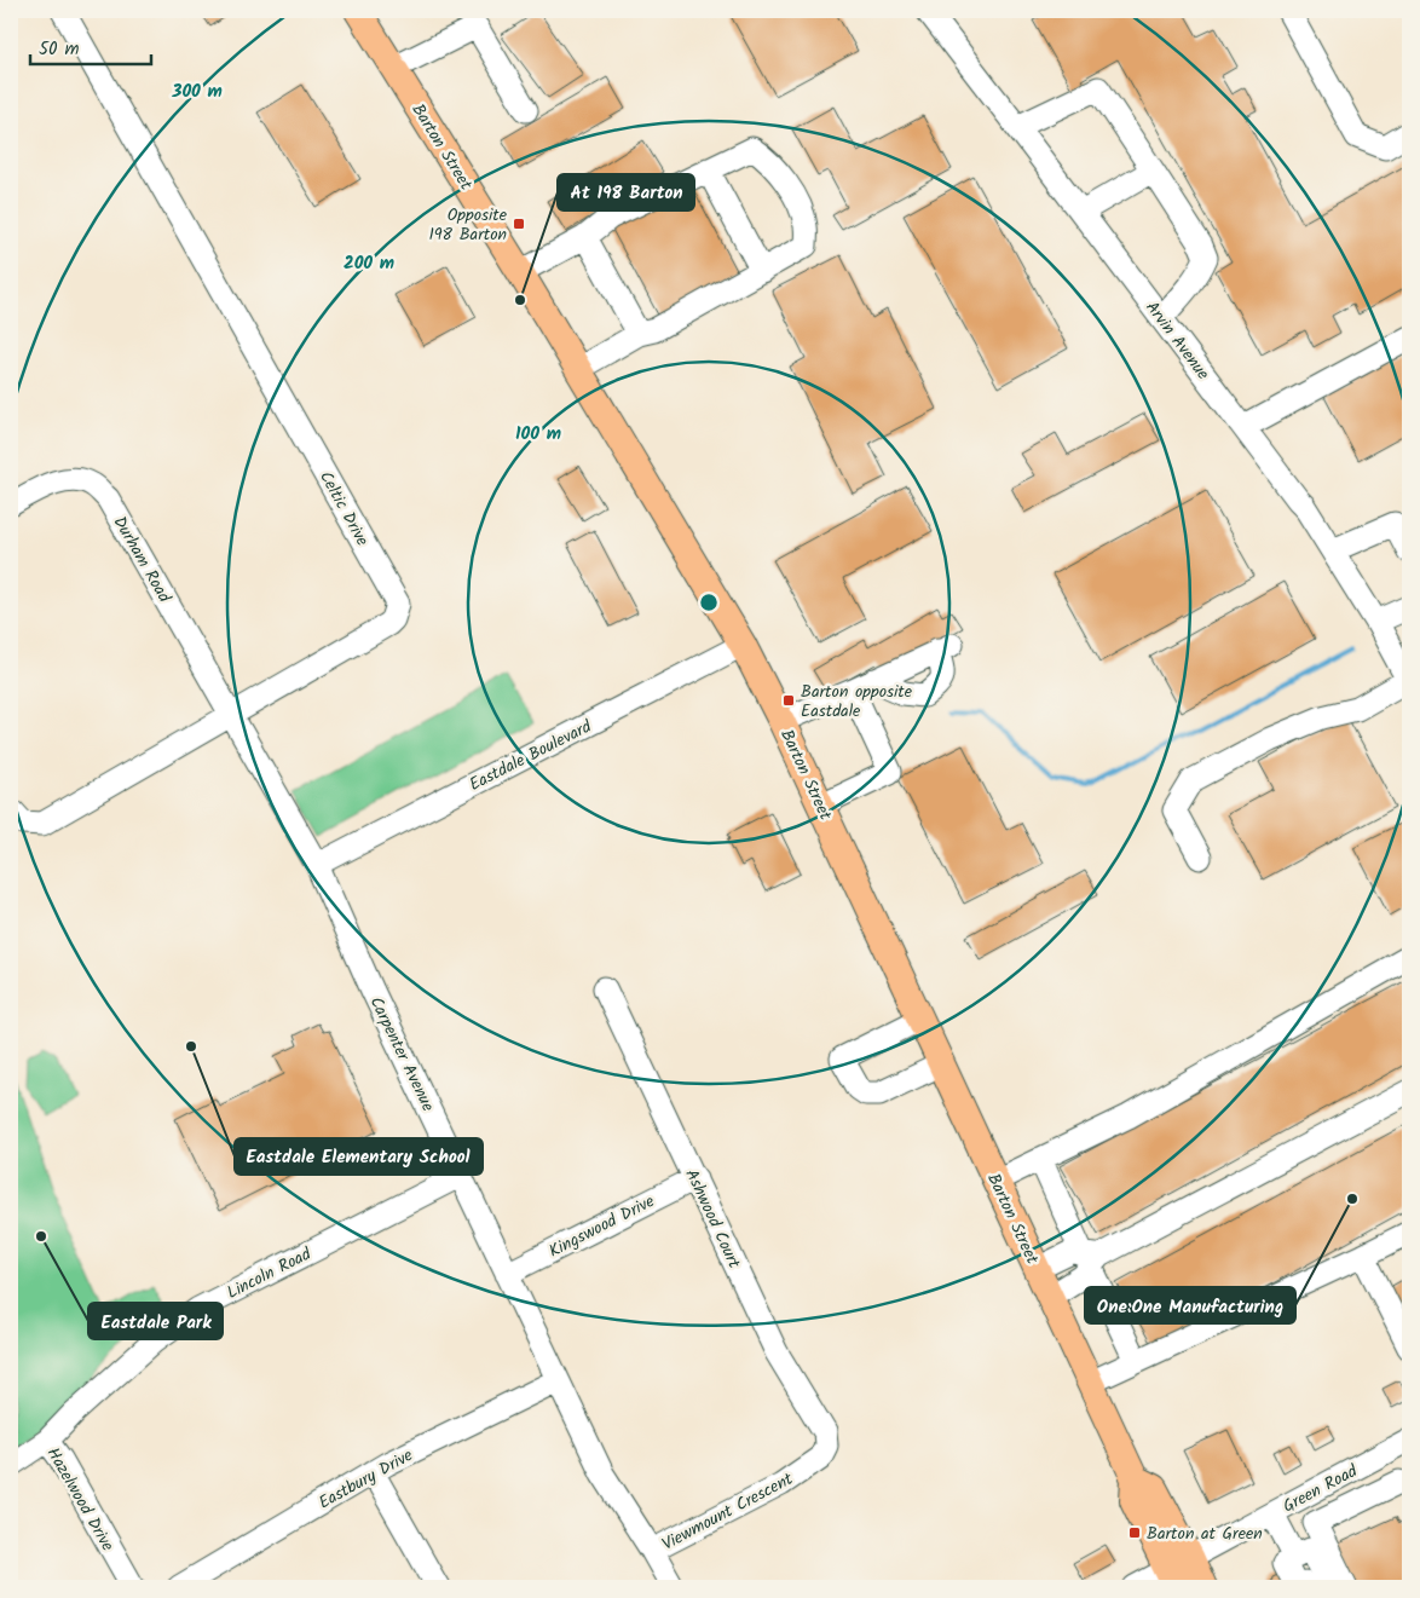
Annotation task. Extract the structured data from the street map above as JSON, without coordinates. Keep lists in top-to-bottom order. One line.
{"streets":{"main road":["Barton Street"],"street":["Arvin Avenue","Celtic Drive","Durham Road","Eastdale Boulevard","Carpenter Avenue","Ashwood Court","Kingswood Drive","Lincoln Road","Eastbury Drive","Green Road","Hazelwood Drive","Viewmount Crescent"]},"crossings":[["Barton Street","Eastdale Boulevard"],["Barton Street","Green Road"],["Celtic Drive","Durham Road"],["Celtic Drive","Carpenter Avenue"],["Durham Road","Carpenter Avenue"],["Eastdale Boulevard","Carpenter Avenue"],["Carpenter Avenue","Kingswood Drive"],["Carpenter Avenue","Lincoln Road"],["Carpenter Avenue","Eastbury Drive"],["Carpenter Avenue","Viewmount Crescent"],["Ashwood Court","Kingswood Drive"],["Ashwood Court","Viewmount Crescent"],["Lincoln Road","Hazelwood Drive"]],"places":{"transit":["Opposite 198 Barton","Barton opposite Eastdale","Barton at Green"],"other":["At 198 Barton","Eastdale Elementary School","One:One Manufacturing","Eastdale Park"]},"scale_bar":"50 m","rings":["300 m","200 m","100 m"]}
